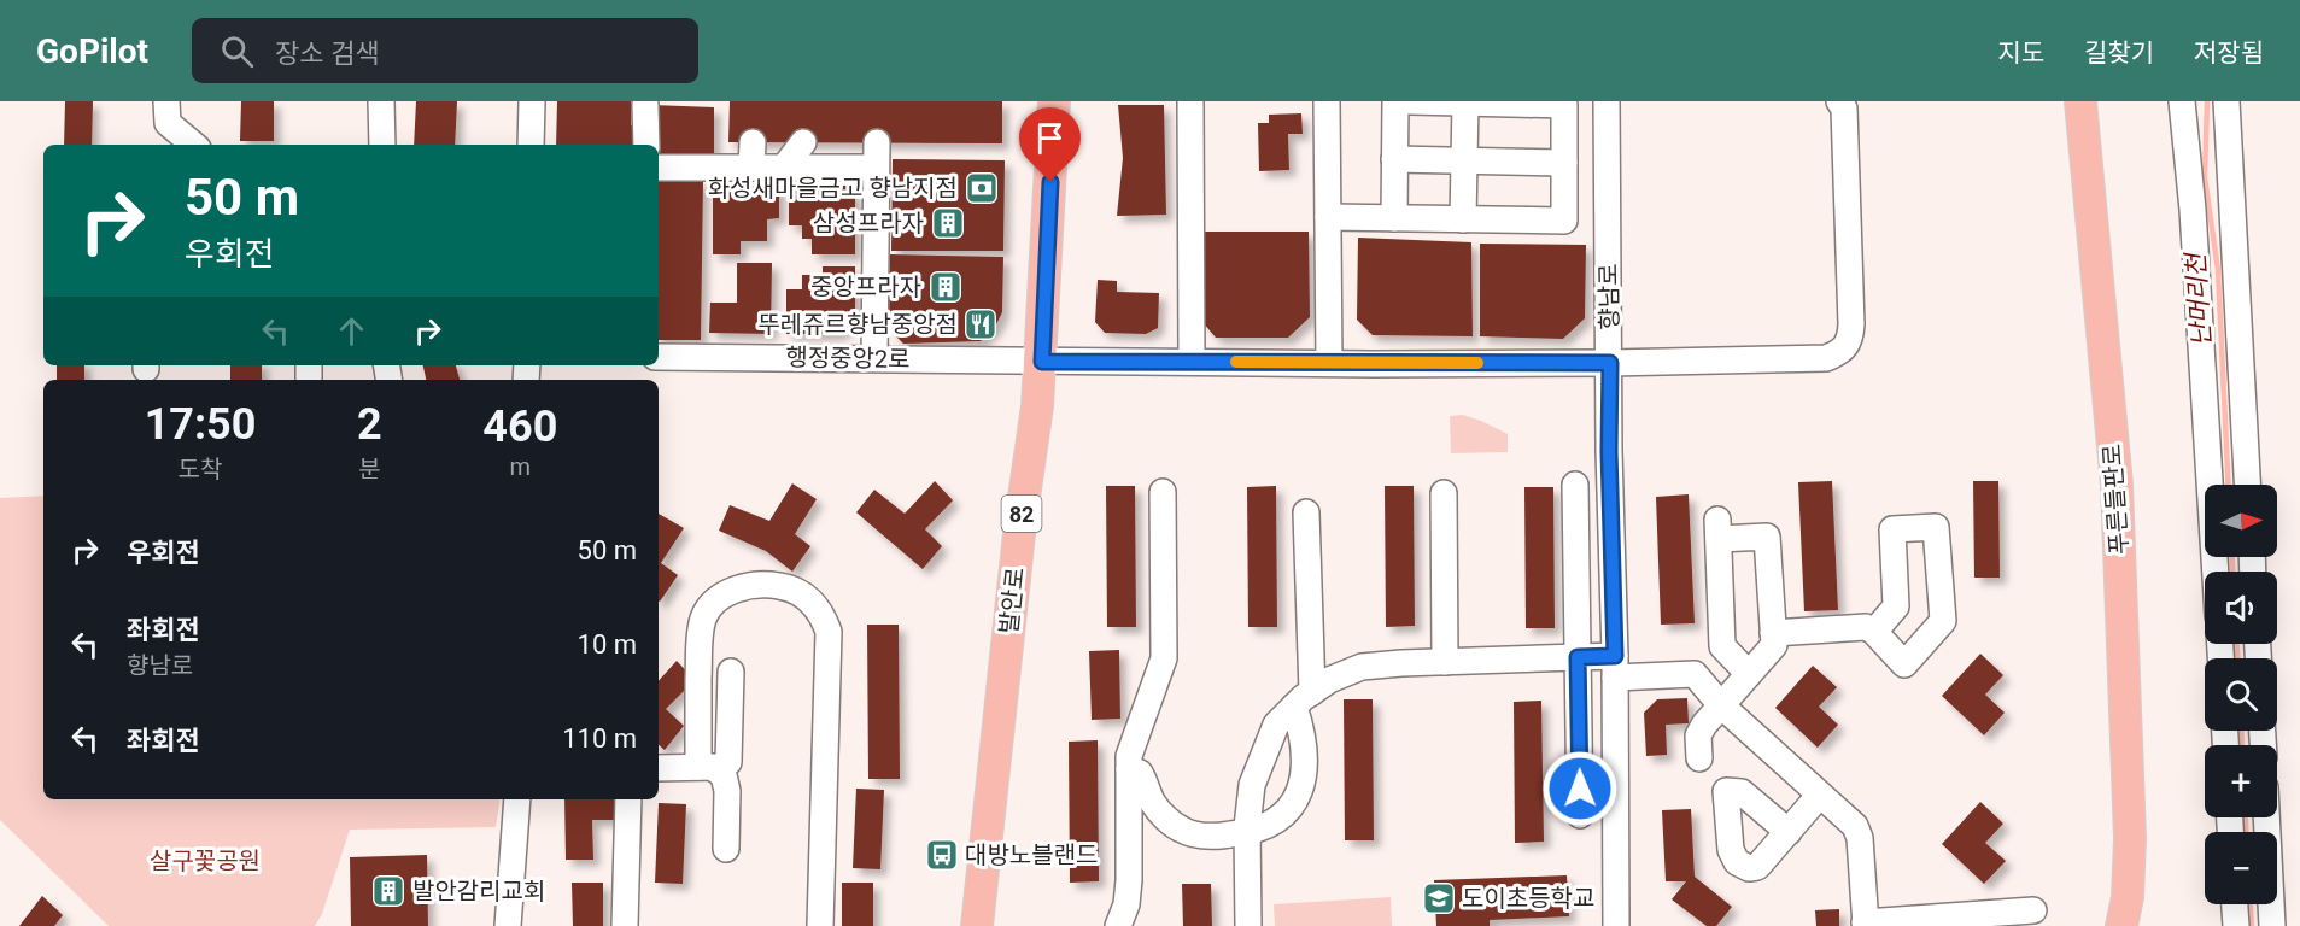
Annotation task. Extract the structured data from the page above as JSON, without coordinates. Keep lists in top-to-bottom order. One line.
{"streets":{"main road":["푸른들판로","82","발안로"],"street":["향남로","행정중앙2로"]},"crossings":[["향남로","행정중앙2로"],["행정중앙2로","발안로"]],"water":["난머리천"],"parks":["살구꽃공원"],"places":{"bank":["화성새마을금고 향남지점"],"building":["삼성프라자","중앙프라자","발안감리교회"],"restaurant":["뚜레쥬르향남중앙점"],"bus stop":["대방노블랜드"],"school or university":["도이초등학교"]},"north":"right","page":{"header":"GoPilot","search":"장소 검색","nav":["지도","길찾기","저장됨"],"turn":["50 m","우회전"],"eta":["17:50","도착","2","분","460","m"],"map_buttons":["+","−"],"list":[{"name":"우회전","value":"50 m"},{"name":"좌회전","note":"향남로","value":"10 m"},{"name":"좌회전","value":"110 m"}]}}
